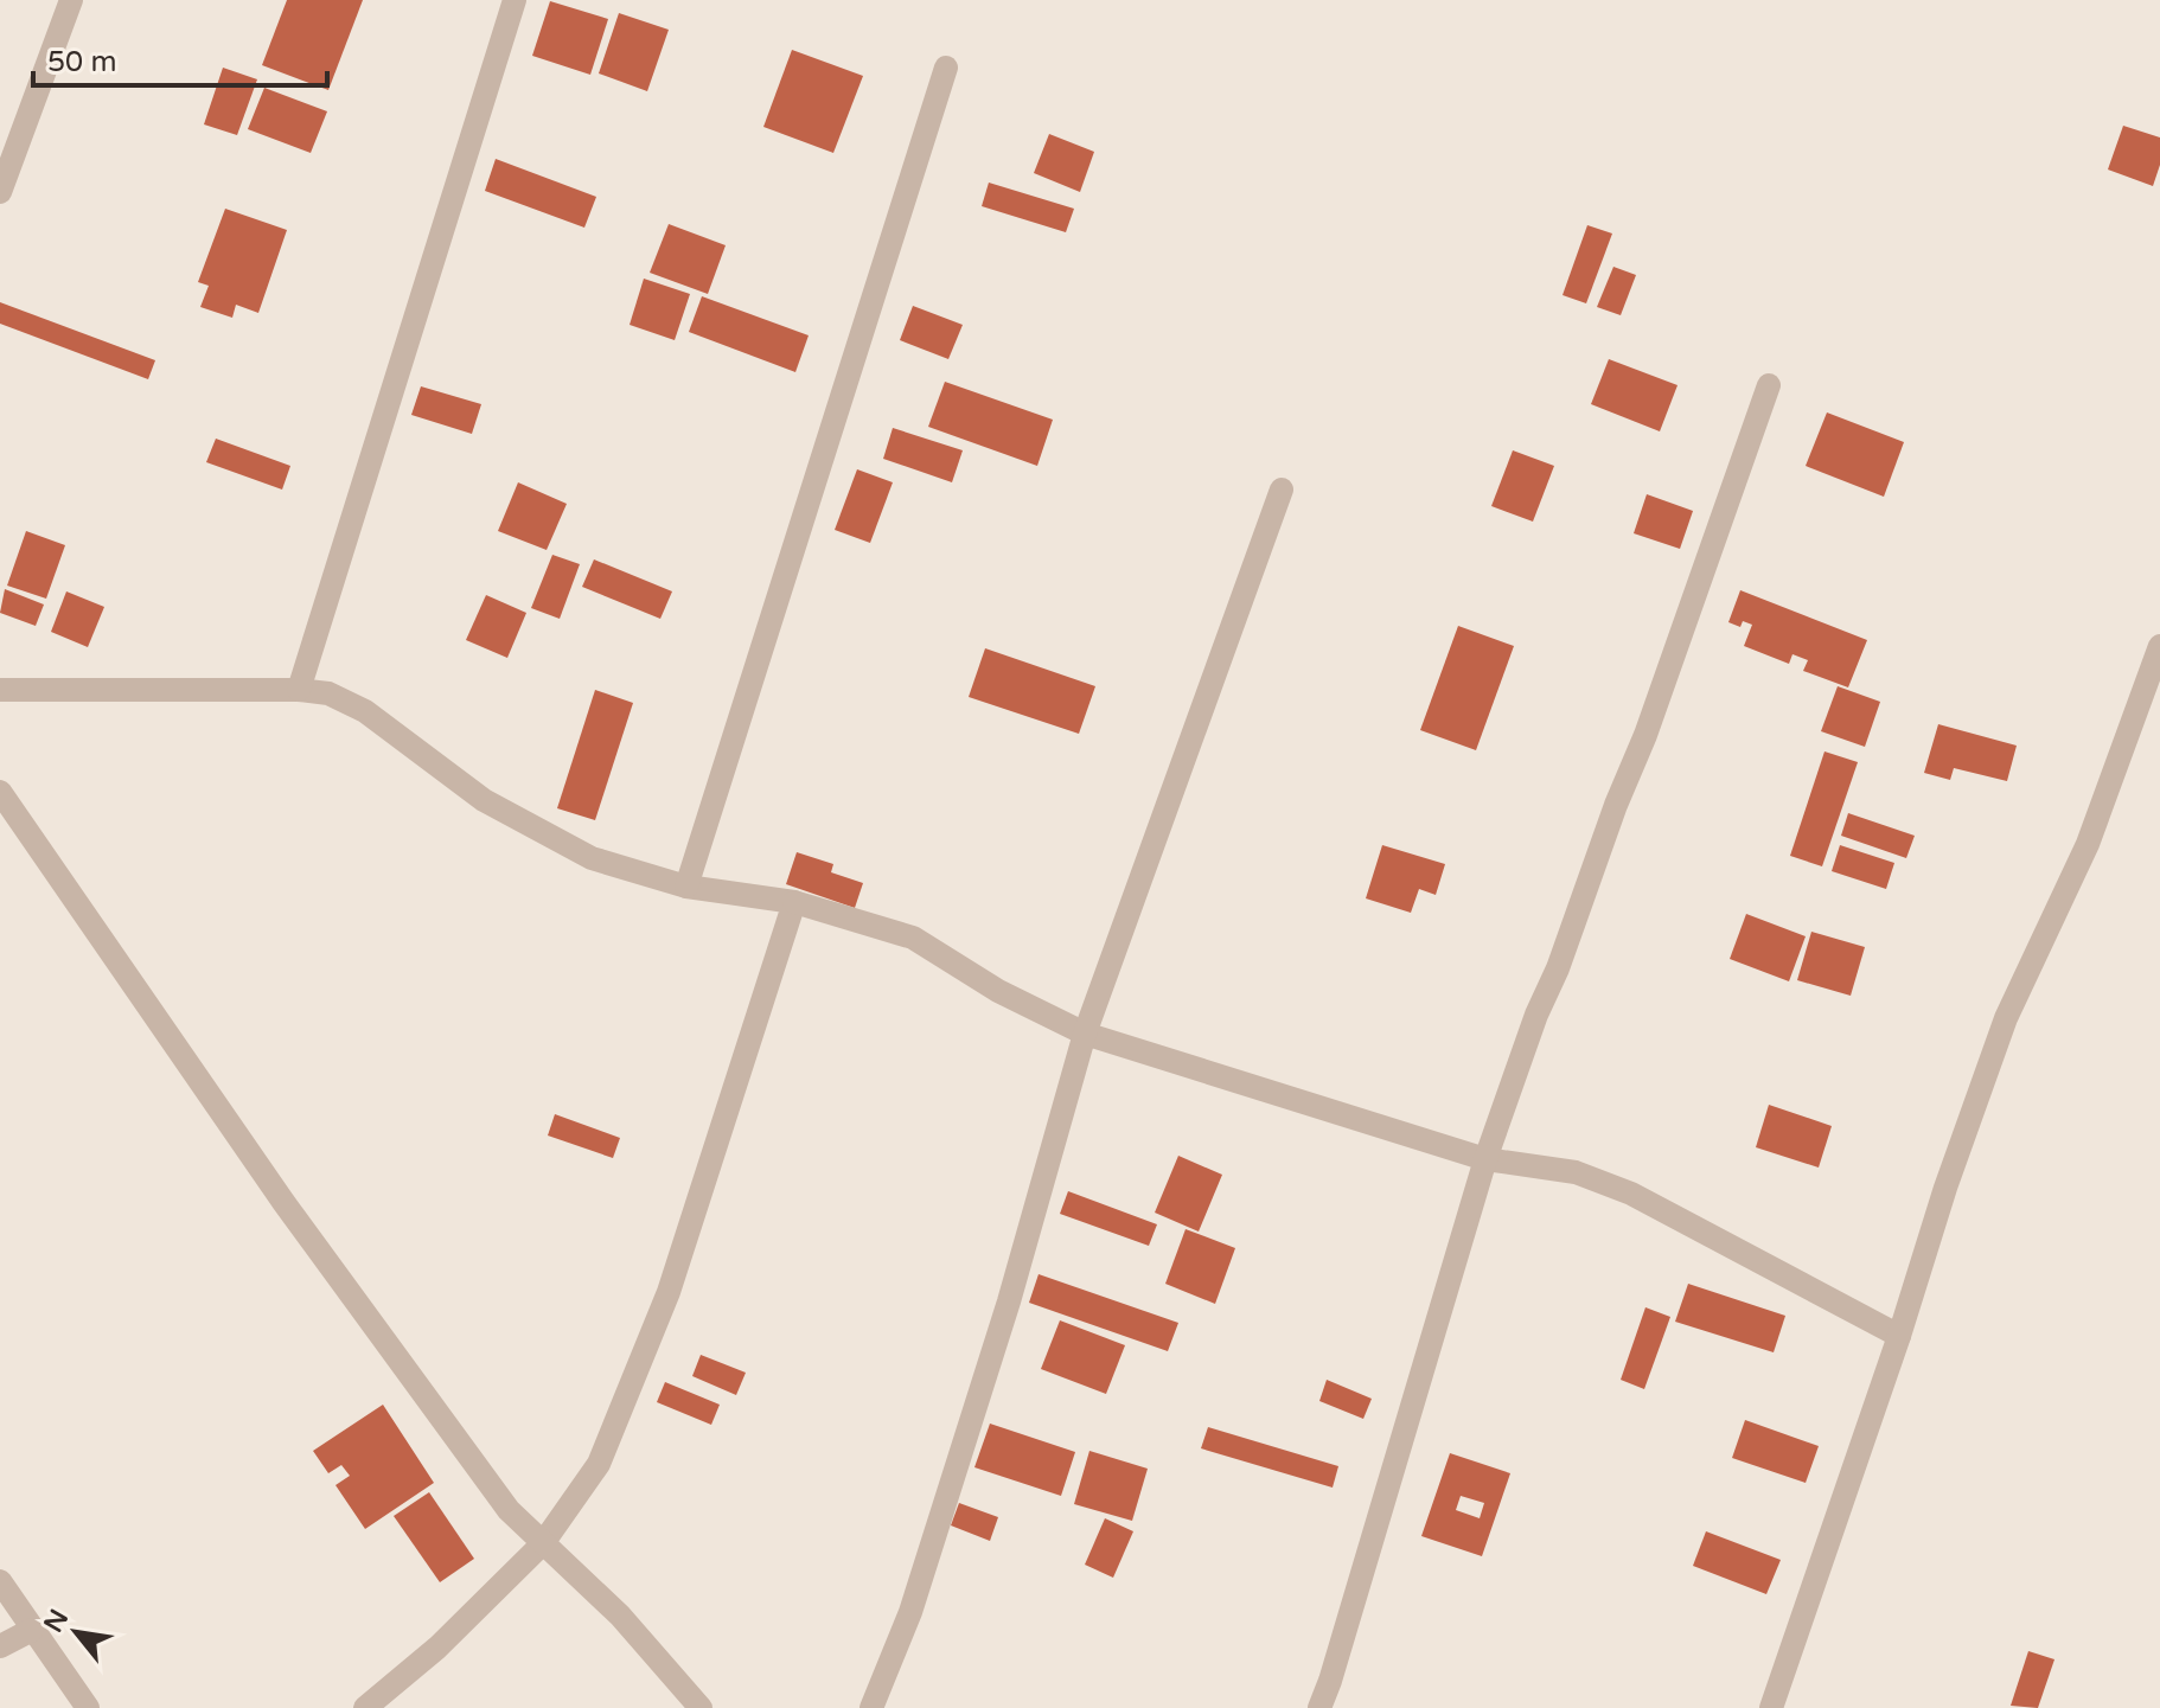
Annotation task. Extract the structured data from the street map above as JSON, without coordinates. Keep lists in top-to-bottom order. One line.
{"scale_bar":"50 m","north":"top left"}
